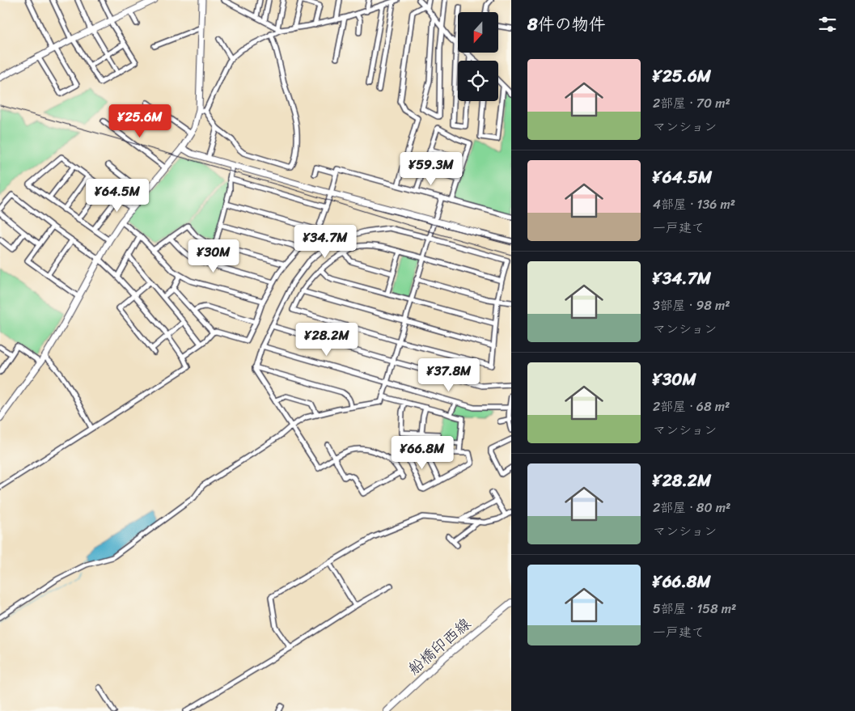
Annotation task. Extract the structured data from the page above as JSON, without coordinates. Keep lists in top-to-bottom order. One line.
{"streets":{"main road":["船橋印西線"]},"north":"bottom","page":{"heading":"8件の物件","list":[{"name":"¥25.6M","note":"2部屋 · 70 m² · マンション"},{"name":"¥64.5M","note":"4部屋 · 136 m² · 一戸建て"},{"name":"¥34.7M","note":"3部屋 · 98 m² · マンション"},{"name":"¥30M","note":"2部屋 · 68 m² · マンション"},{"name":"¥28.2M","note":"2部屋 · 80 m² · マンション"},{"name":"¥66.8M","note":"5部屋 · 158 m² · 一戸建て"}],"price":["¥25.6M","¥59.3M","¥64.5M","¥34.7M","¥30M","¥28.2M","¥37.8M","¥66.8M"]}}
